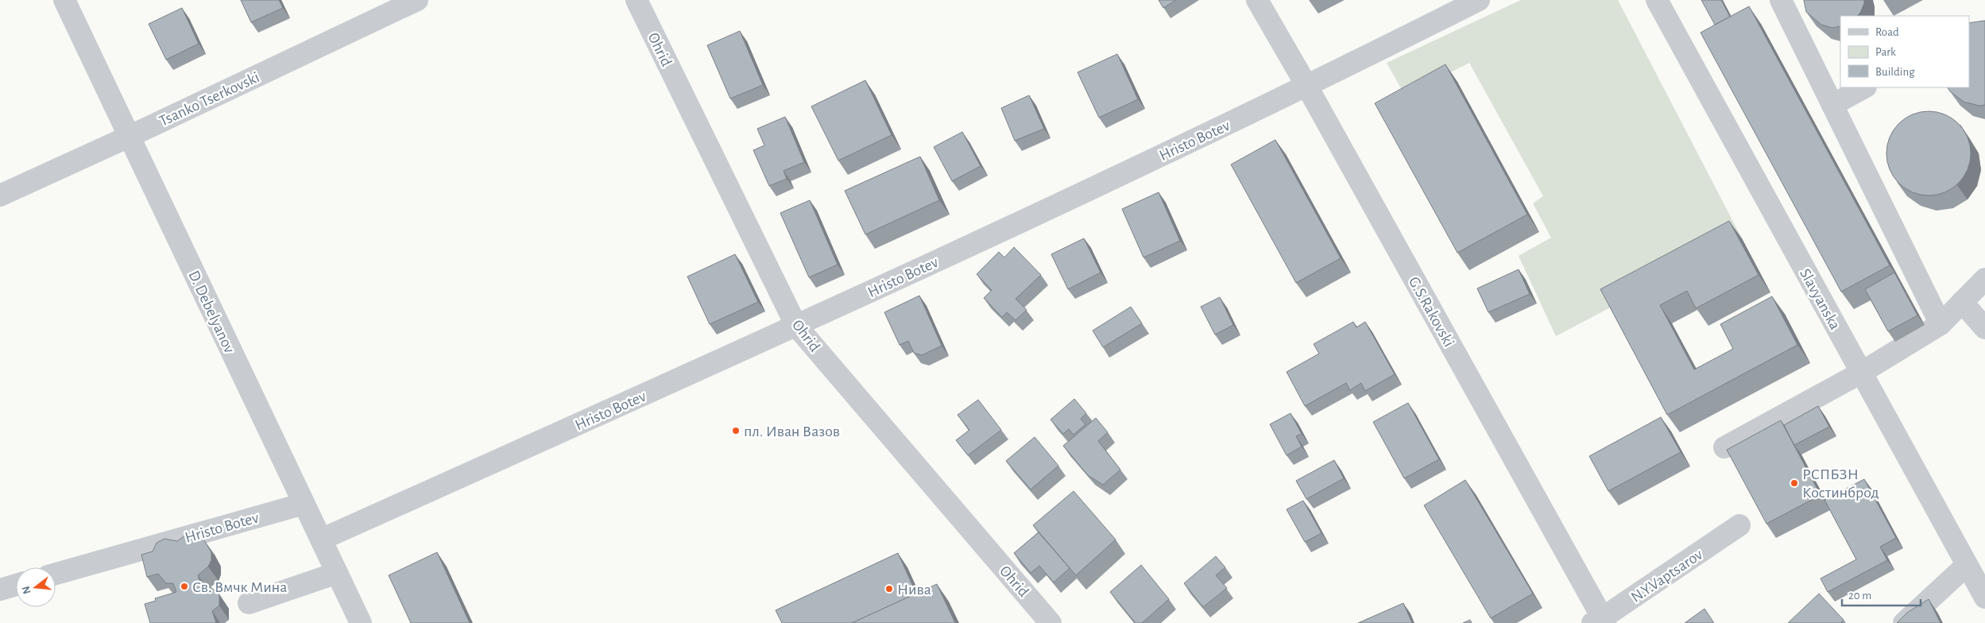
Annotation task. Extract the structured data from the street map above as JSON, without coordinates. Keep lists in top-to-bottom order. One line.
{"streets":{"street":["Ohrid","Tsanko Tserkovski","Hristo Botev","Slavyanska","D. Debelyanov","G.S.Rakovski","N.Y.Vaptsarov"]},"crossings":[["Ohrid","Hristo Botev"],["Tsanko Tserkovski","D. Debelyanov"],["Hristo Botev","D. Debelyanov"],["Hristo Botev","G.S.Rakovski"],["G.S.Rakovski","N.Y.Vaptsarov"]],"places":["пл. Иван Вазов","РСПБЗН Костинброд","Св. Вмчк Мина","Нива"],"legend":["Road","Park","Building"],"scale_bar":"20 m","north":"left"}
